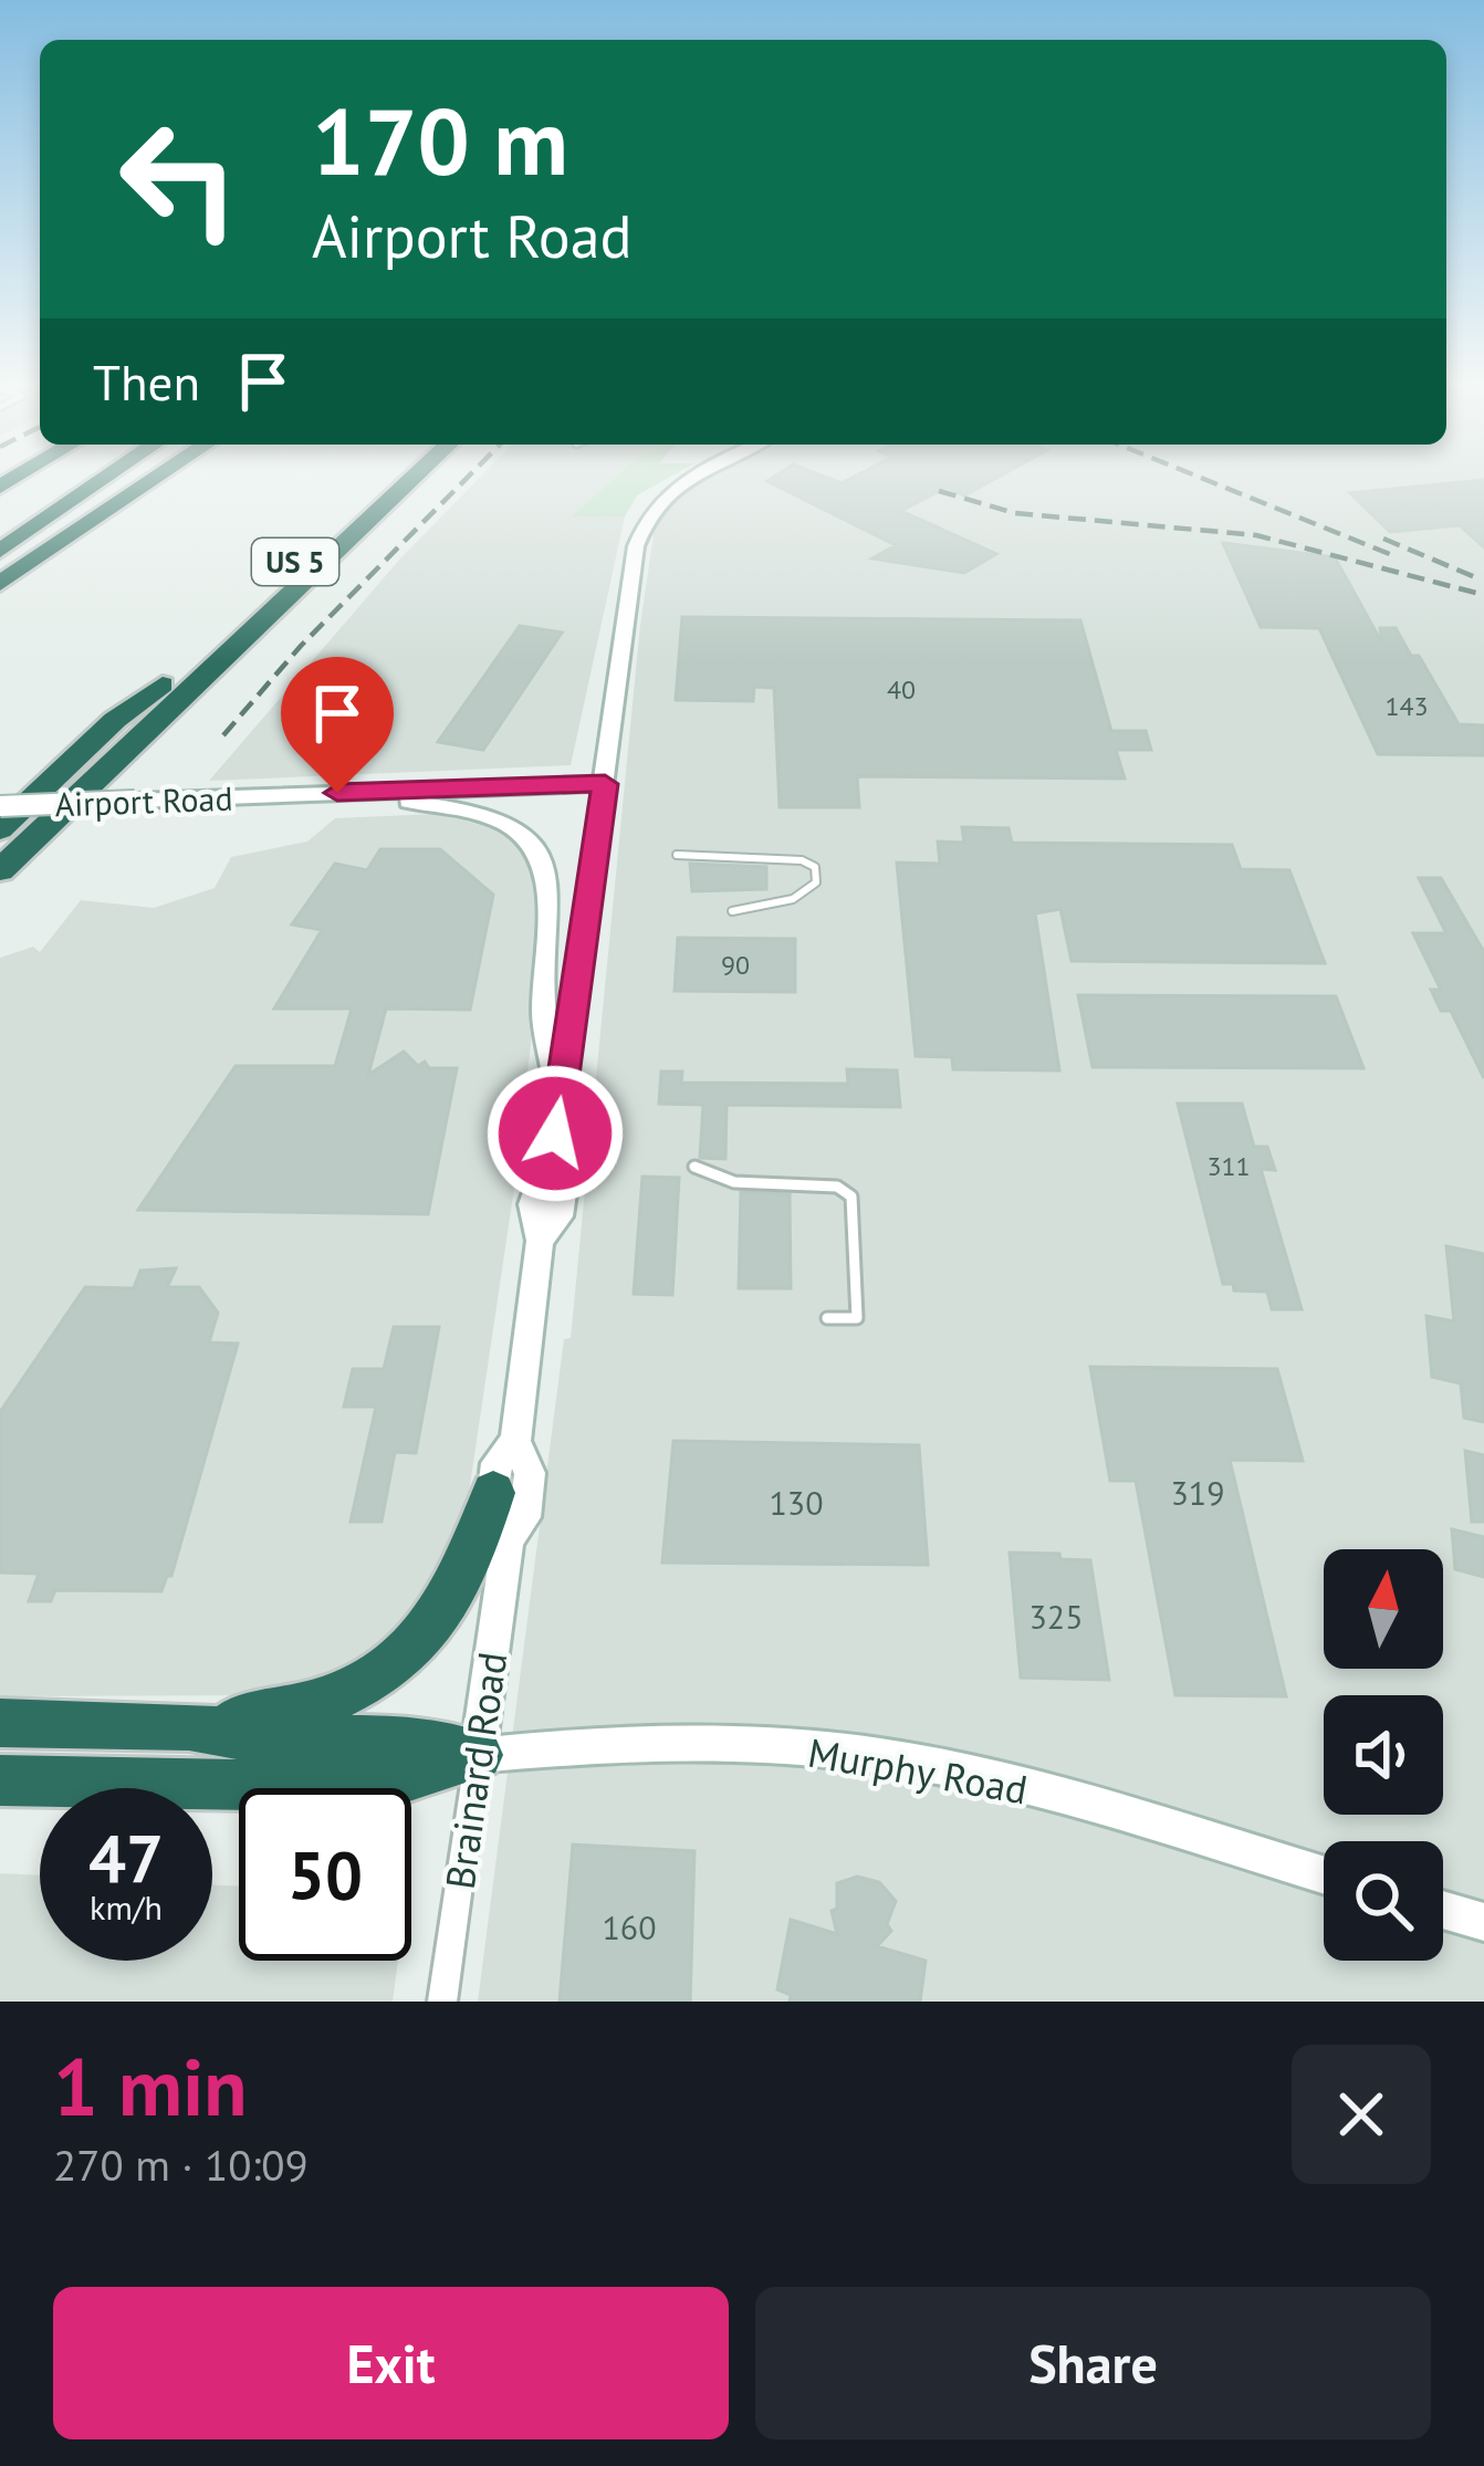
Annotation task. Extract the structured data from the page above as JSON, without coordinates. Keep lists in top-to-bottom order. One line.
{"streets":{"highway":["US 5"],"main road":["Airport Road","Brainard Road","Murphy Road"]},"crossings":[["Airport Road","Brainard Road"],["Brainard Road","Murphy Road"]],"house_numbers":["40","143","90","311","319","130","325","160"],"north":"top","page":{"turn":["170 m","Airport Road"],"then":"Then","speed":"47 km/h","limit":"50","heading":["1 min","270 m · 10:09"],"buttons":["Exit","Share"]}}
